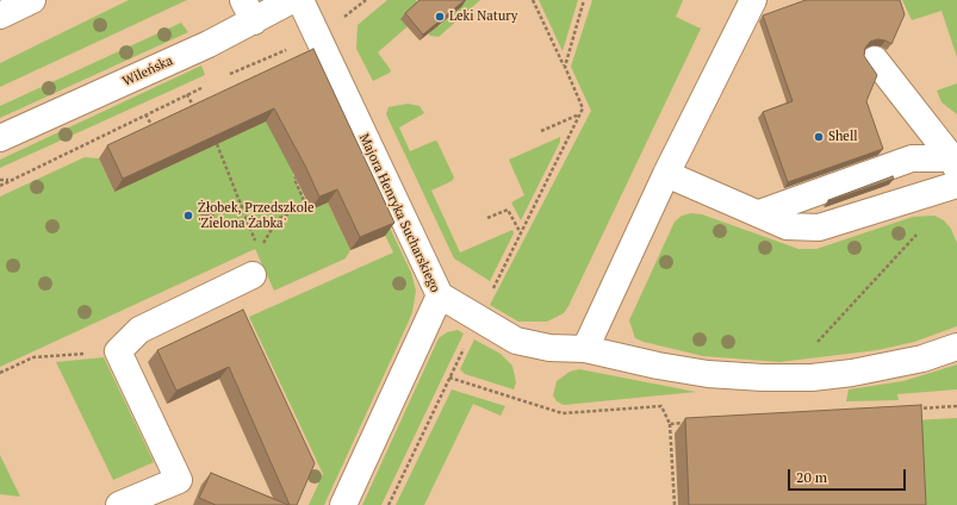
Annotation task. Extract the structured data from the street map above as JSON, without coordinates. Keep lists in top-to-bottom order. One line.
{"streets":{"street":["Wileńska","Majora Henryka Sucharskiego"]},"places":["Leki Natury","Shell","Żłobek, Przedszkole 'Zielona Żabka'"],"scale_bar":"20 m"}
